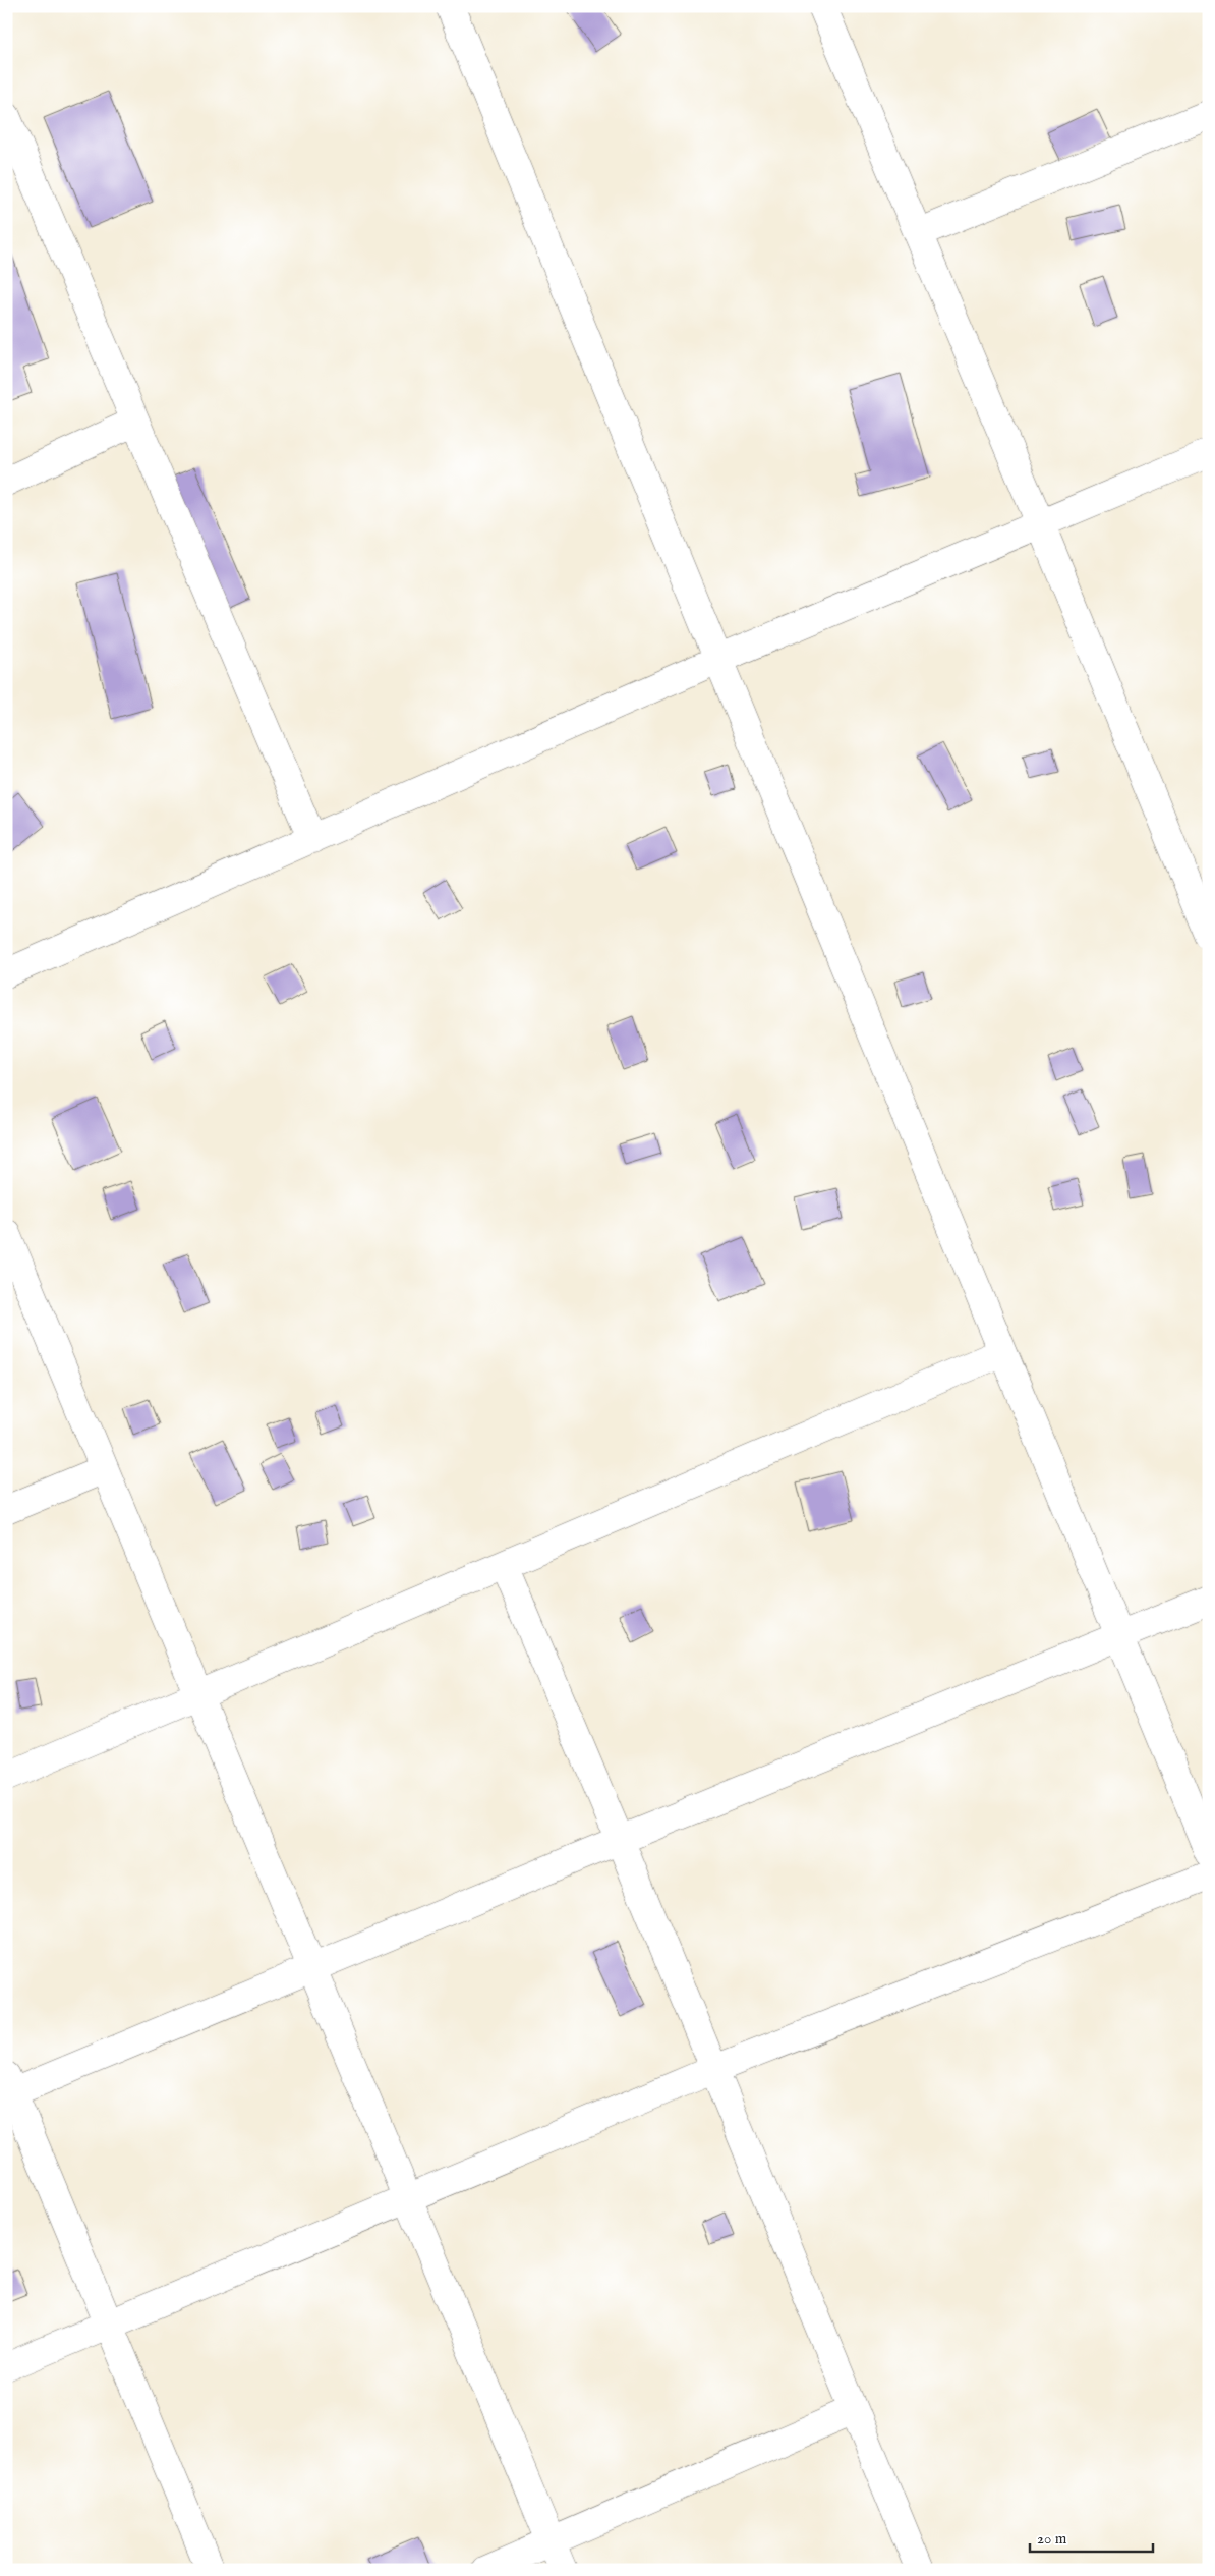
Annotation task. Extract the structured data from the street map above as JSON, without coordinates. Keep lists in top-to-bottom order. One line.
{"scale_bar":"20 m"}
